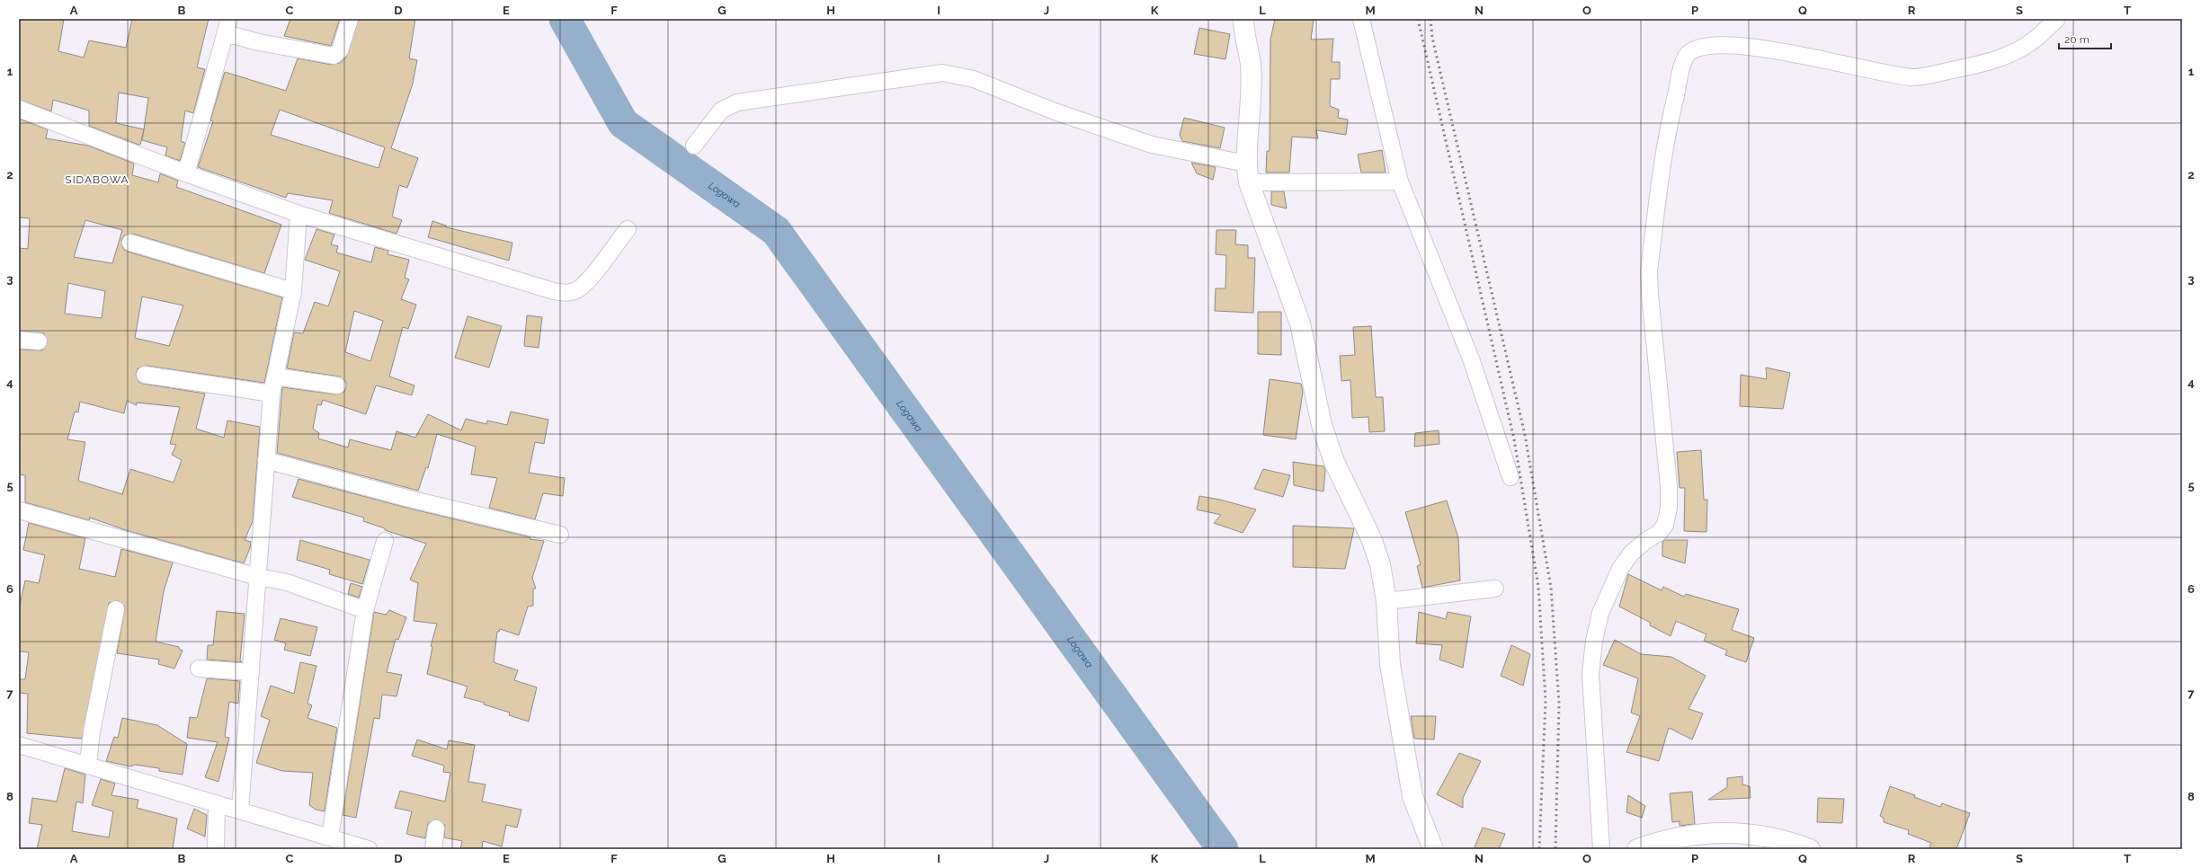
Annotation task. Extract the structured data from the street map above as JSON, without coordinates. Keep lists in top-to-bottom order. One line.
{"districts":["SIDABOWA"],"water":["Logawa"],"scale_bar":"20 m","grid":{"columns":["A","B","C","D","E","F","G","H","I","J","K","L","M","N","O","P","Q","R","S","T"],"rows":["1","2","3","4","5","6","7","8"]}}
